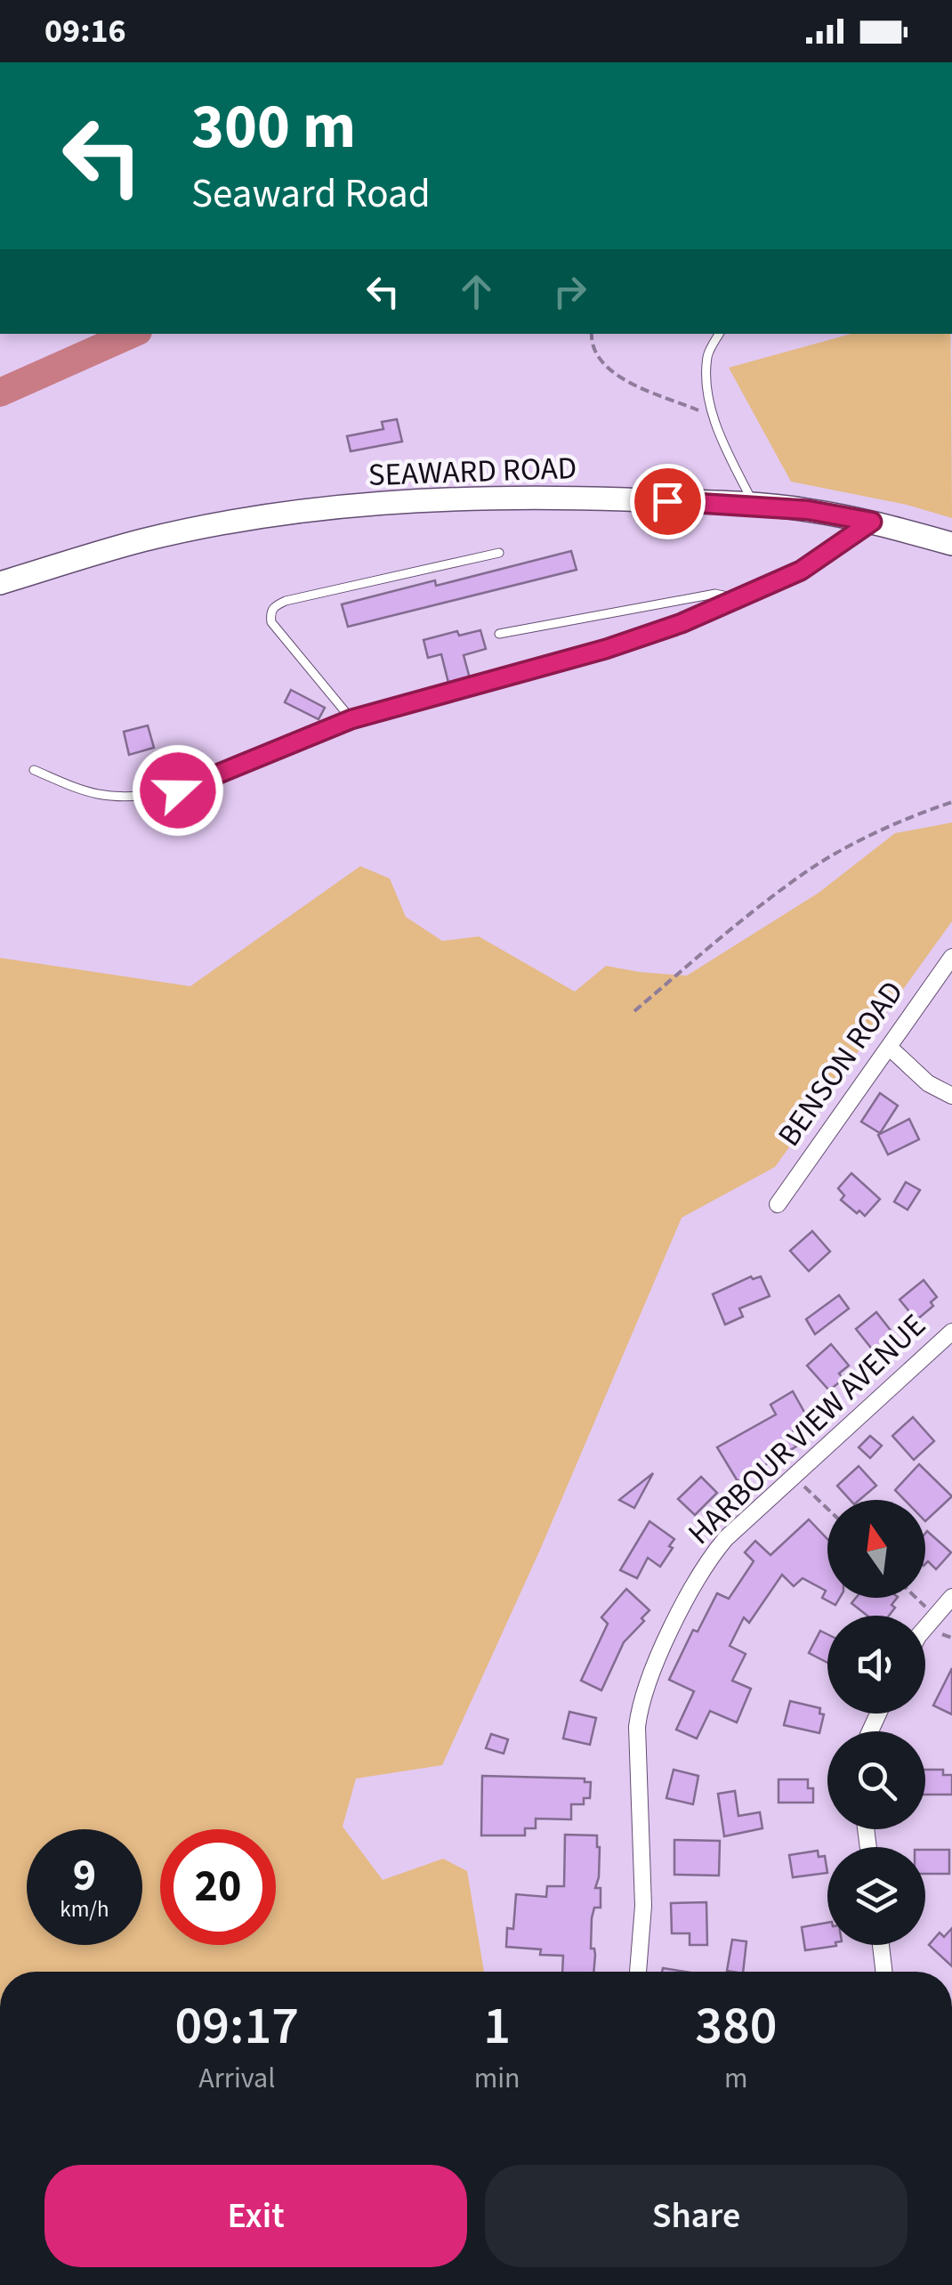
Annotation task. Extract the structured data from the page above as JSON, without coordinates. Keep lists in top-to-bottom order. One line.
{"streets":{"street":["SEAWARD ROAD","BENSON ROAD","HARBOUR VIEW AVENUE"]},"north":"top","page":{"status":"09:16","turn":["300 m","Seaward Road"],"speed":"9 km/h","limit":"20","eta":["09:17","Arrival","1","min","380","m"],"buttons":["Exit","Share"]}}
